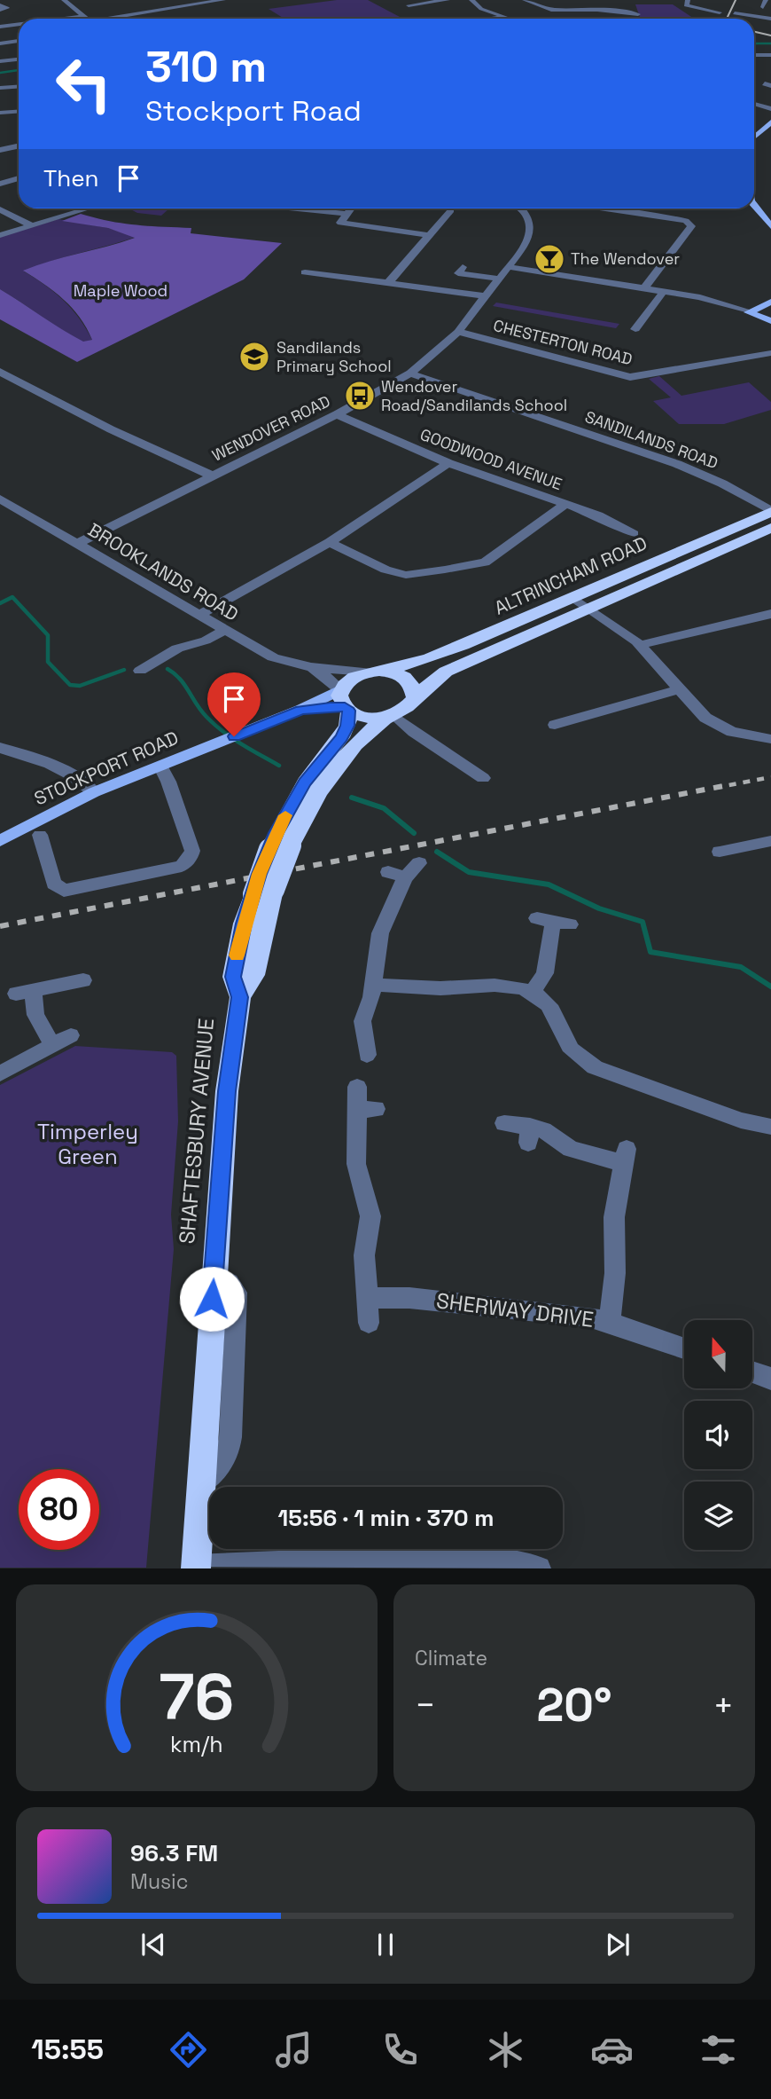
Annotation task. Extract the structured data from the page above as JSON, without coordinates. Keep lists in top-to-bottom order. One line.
{"streets":{"highway":["ALTRINCHAM ROAD","SHAFTESBURY AVENUE"],"main road":["STOCKPORT ROAD"],"street":["CHESTERTON ROAD","WENDOVER ROAD","SANDILANDS ROAD","GOODWOOD AVENUE","BROOKLANDS ROAD","SHERWAY DRIVE"]},"crossings":[["CHESTERTON ROAD","WENDOVER ROAD"],["WENDOVER ROAD","SANDILANDS ROAD"],["WENDOVER ROAD","GOODWOOD AVENUE"],["WENDOVER ROAD","BROOKLANDS ROAD"],["SANDILANDS ROAD","ALTRINCHAM ROAD"],["BROOKLANDS ROAD","ALTRINCHAM ROAD"],["BROOKLANDS ROAD","STOCKPORT ROAD"],["BROOKLANDS ROAD","SHAFTESBURY AVENUE"],["ALTRINCHAM ROAD","STOCKPORT ROAD"],["ALTRINCHAM ROAD","SHAFTESBURY AVENUE"],["STOCKPORT ROAD","SHAFTESBURY AVENUE"]],"parks":["Maple Wood","Timperley Green"],"places":{"bar":["The Wendover"],"school or university":["Sandilands Primary School"],"bus stop":["Wendover Road/Sandilands School"]},"north":"top","page":{"turn":["310 m","Stockport Road"],"then":"Then","limit":"80","trip":"15:56 · 1 min · 370 m","tile":"Climate","heat":["−","20°","+"],"song":["96.3 FM","Music"],"tabs":"15:55","gauge":["76","km/h"]}}
